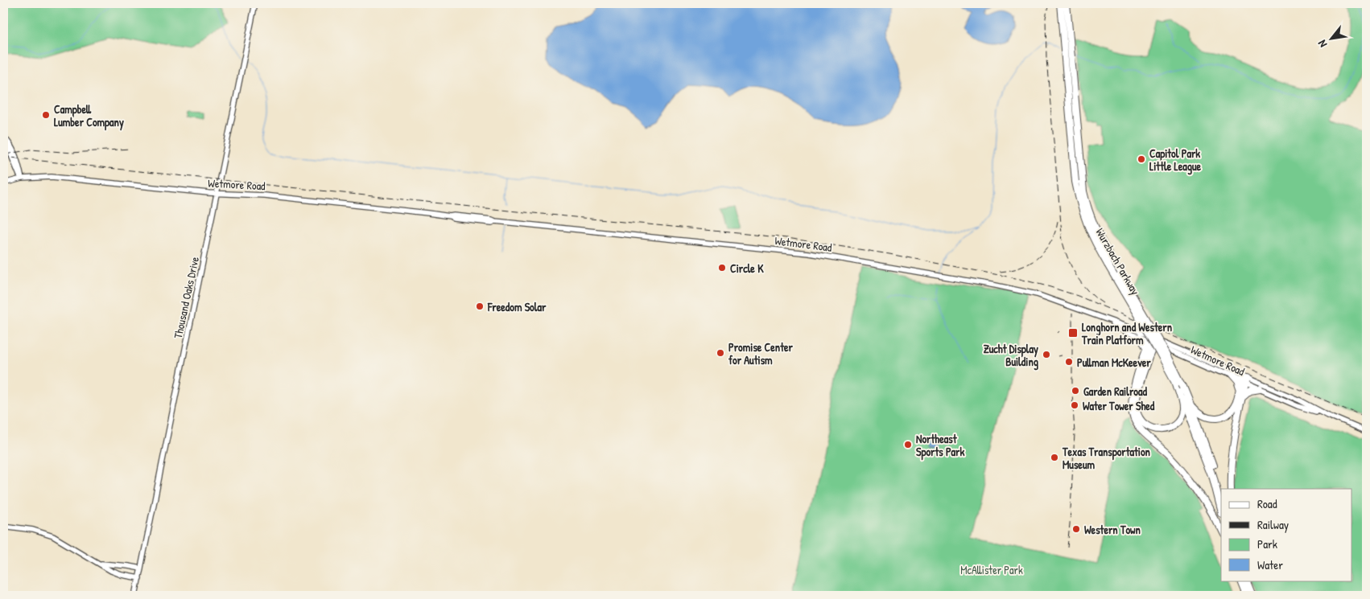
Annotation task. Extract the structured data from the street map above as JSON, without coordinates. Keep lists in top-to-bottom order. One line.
{"streets":{"highway":["Wurzbach Parkway"],"main road":["Wetmore Road","Thousand Oaks Drive"]},"crossings":[["Wetmore Road","Thousand Oaks Drive"]],"parks":["McAllister Park"],"places":{"other":["Campbell Lumber Company","Capitol Park Little League","Circle K","Freedom Solar","Promise Center for Autism","Zucht Display Building","Pullman McKeever","Garden Railroad","Water Tower Shed","Northeast Sports Park","Texas Transportation Museum","Western Town"],"transit":["Longhorn and Western Train Platform"]},"legend":["Road","Railway","Park","Water"],"north":"bottom left"}
